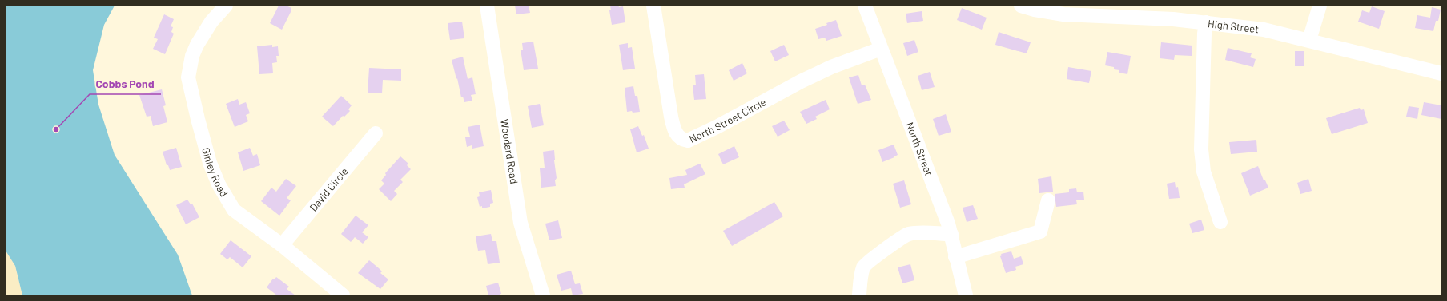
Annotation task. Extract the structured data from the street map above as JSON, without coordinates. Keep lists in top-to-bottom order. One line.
{"streets":{"street":["High Street","North Street Circle","North Street","Woodard Road","Ginley Road","David Circle"]},"crossings":[["North Street Circle","North Street"],["Ginley Road","David Circle"]],"places":["Cobbs Pond"]}
